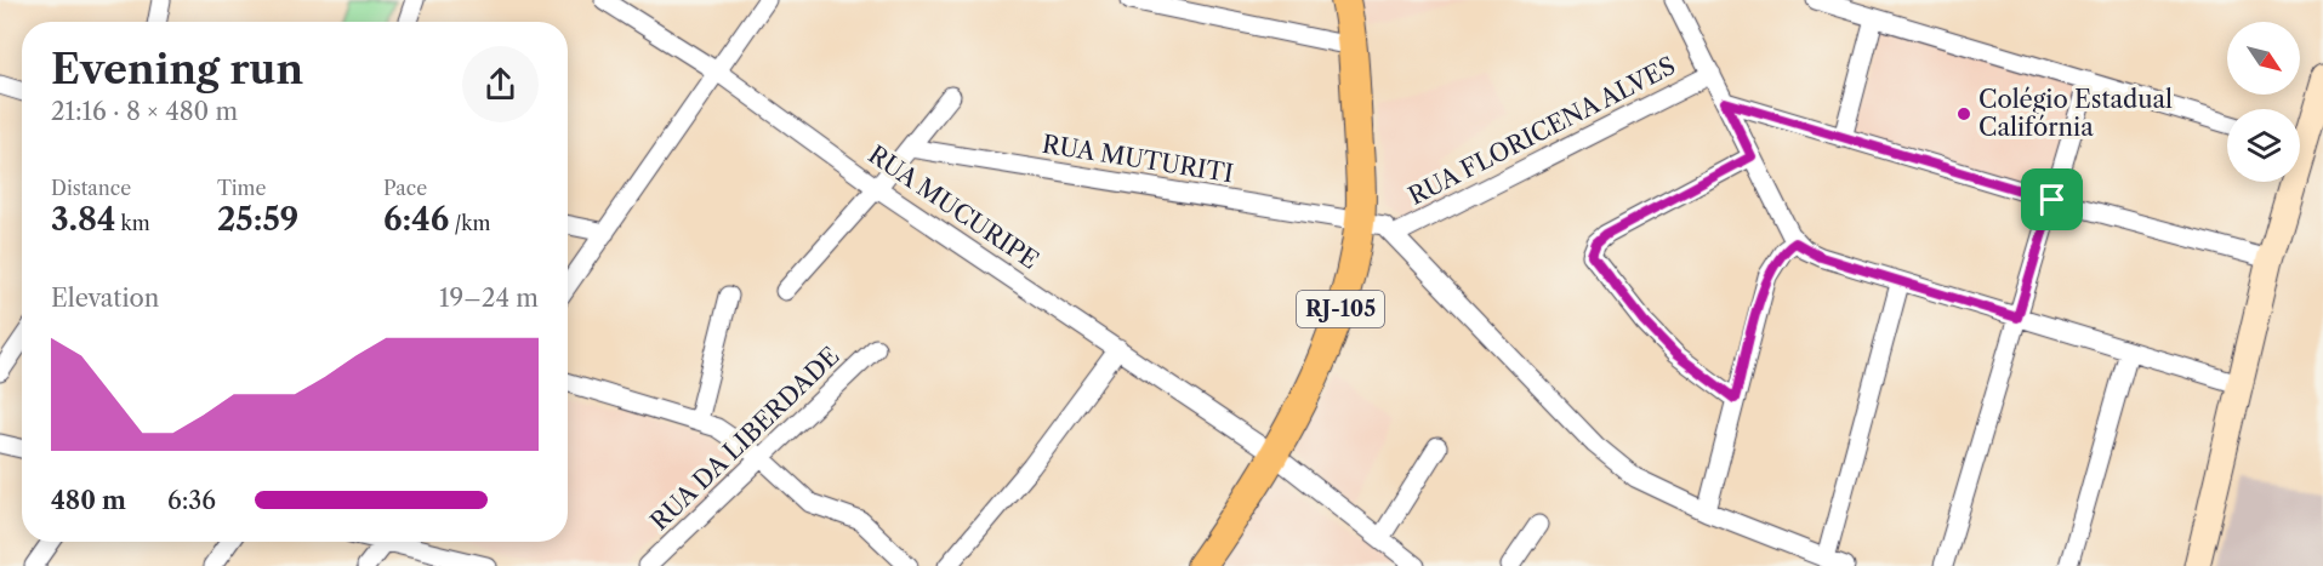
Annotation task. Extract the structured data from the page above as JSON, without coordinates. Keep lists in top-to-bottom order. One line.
{"streets":{"main road":["RJ-105"],"street":["RUA FLORICENA ALVES","RUA MUTURITI","RUA MUCURIPE","RUA DA LIBERDADE"]},"crossings":[["RUA FLORICENA ALVES","RUA MUTURITI"],["RUA MUTURITI","RJ-105"],["RUA MUCURIPE","RJ-105"]],"places":["Colégio Estadual Califórnia"],"north":"bottom right","page":{"heading":["Evening run","21:16 · 8 × 480 m"],"stats":[["Distance","3.84 km"],["Time","25:59"],["Pace","6:46 /km"]],"chart":["Elevation","19–24 m"],"list":[{"name":"480 m","note":"6:36"}]}}
